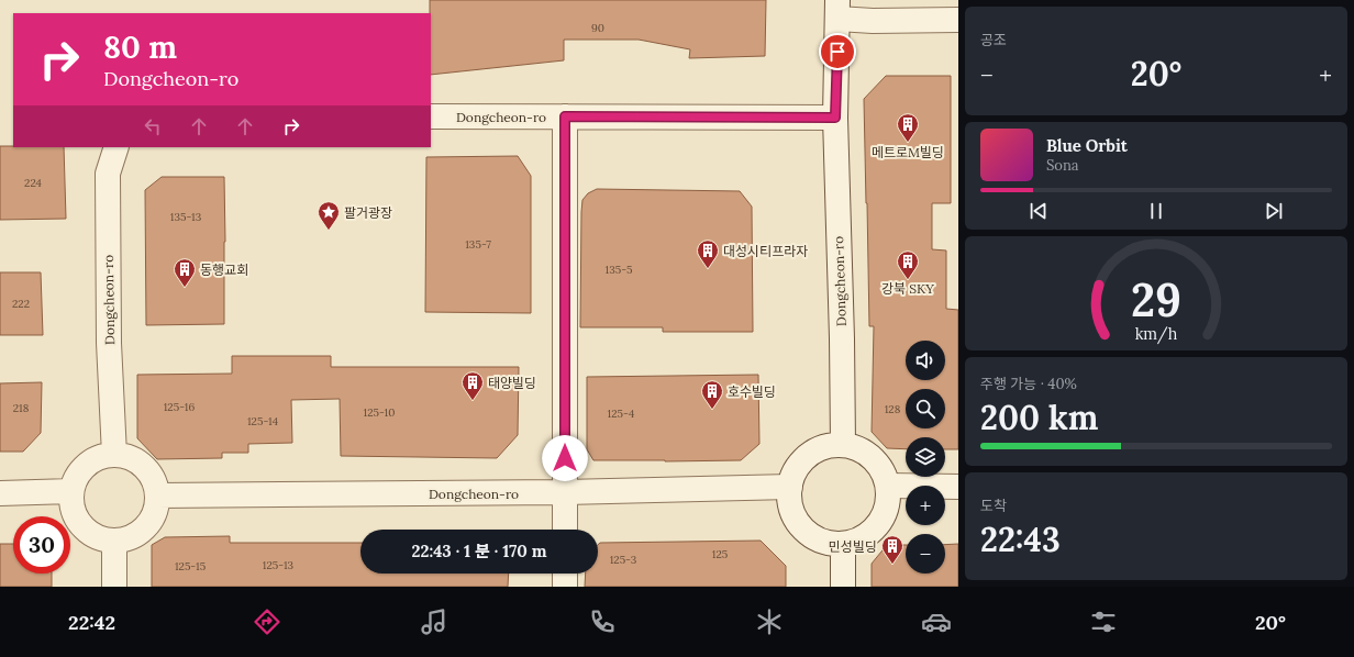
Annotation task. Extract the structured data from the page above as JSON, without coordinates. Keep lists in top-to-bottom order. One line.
{"streets":{"street":["Dongcheon-ro"]},"places":{"building":["메트로M빌딩","대성시티프라자","강북 SKY","동행교회","태양빌딩","호수빌딩","민성빌딩"],"place":["팔거광장"]},"house_numbers":["90","224","135-13","135-7","135-5","222","125-16","218","128","125-10","125-4","125-14","125","125-3","125-13","125-15"],"page":{"tile":["공조",["주행 가능 · 40%","200 km"],["도착","22:43"]],"turn":["80 m","Dongcheon-ro"],"heat":["−","20°","+"],"song":["Blue Orbit","Sona"],"map_buttons":["+","−"],"limit":"30","trip":"22:43 · 1 분 · 170 m","tabs":["22:42","20°"],"gauge":["29","km/h"]}}
